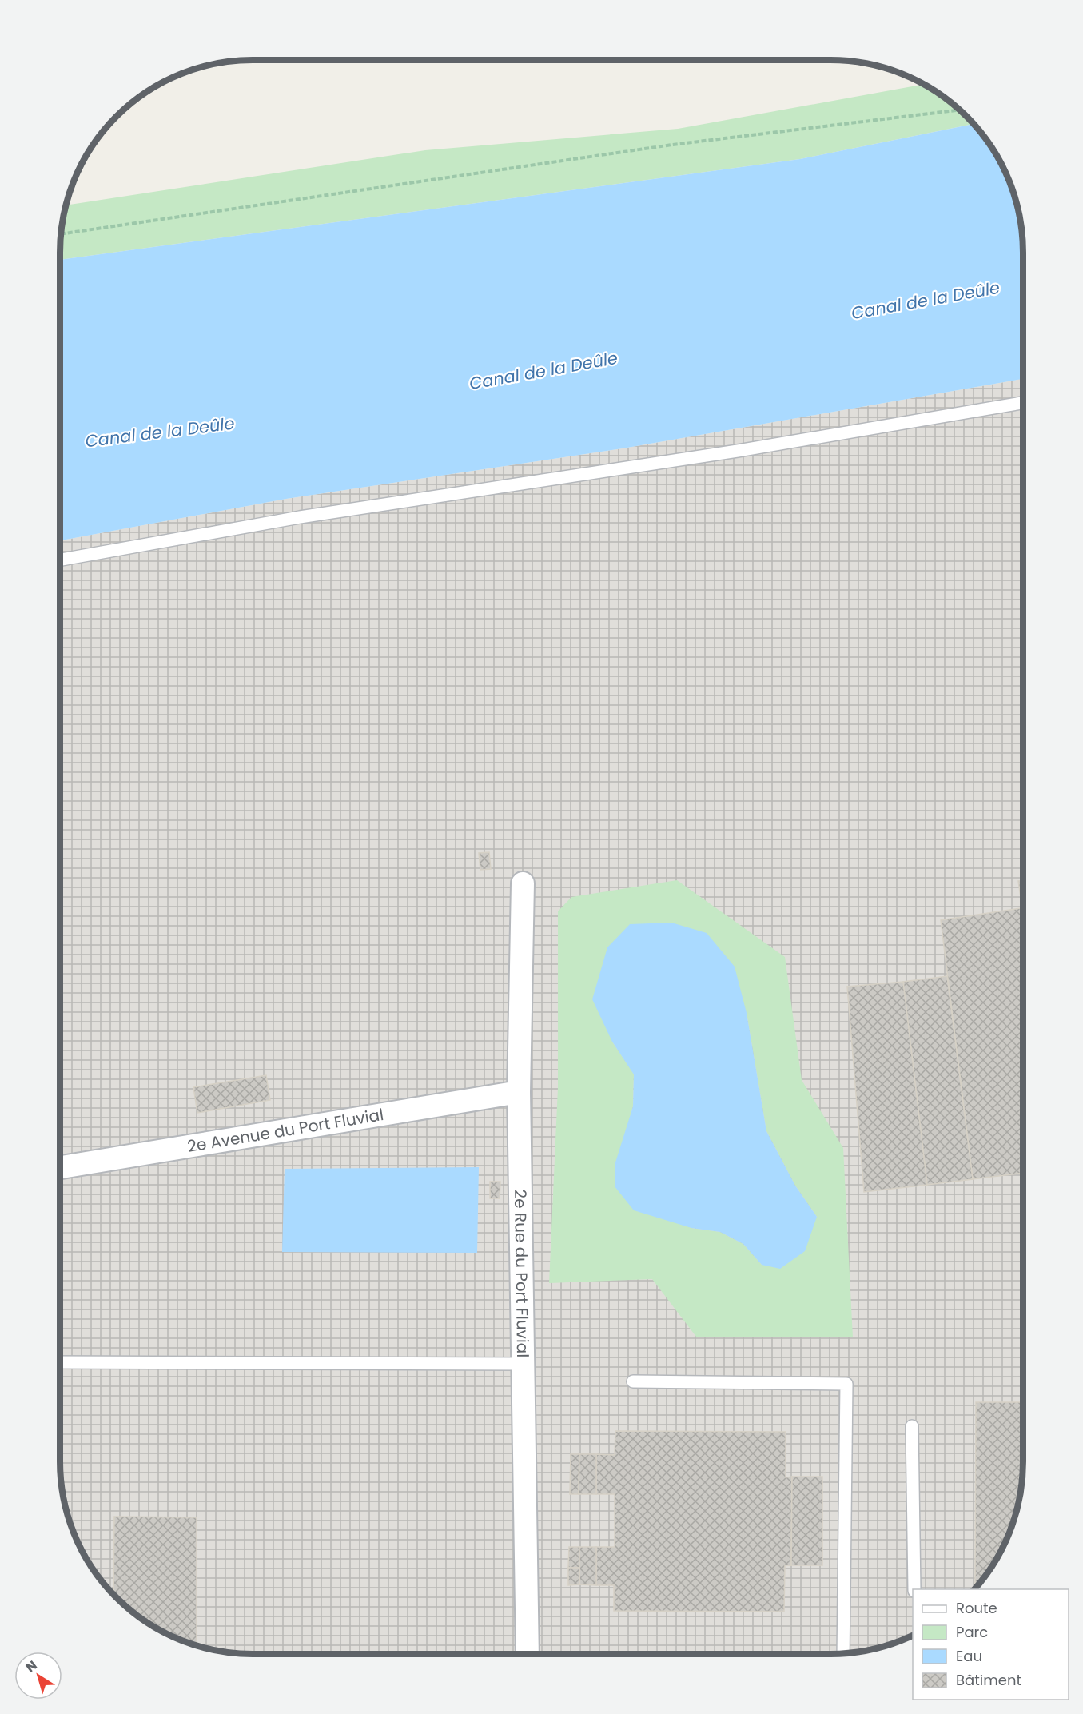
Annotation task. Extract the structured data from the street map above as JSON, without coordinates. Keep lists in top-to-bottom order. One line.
{"streets":{"street":["2e Avenue du Port Fluvial","2e Rue du Port Fluvial"]},"crossings":[["2e Avenue du Port Fluvial","2e Rue du Port Fluvial"]],"water":["Canal de la Deûle"],"legend":["Route","Parc","Eau","Bâtiment"],"north":"top left"}
